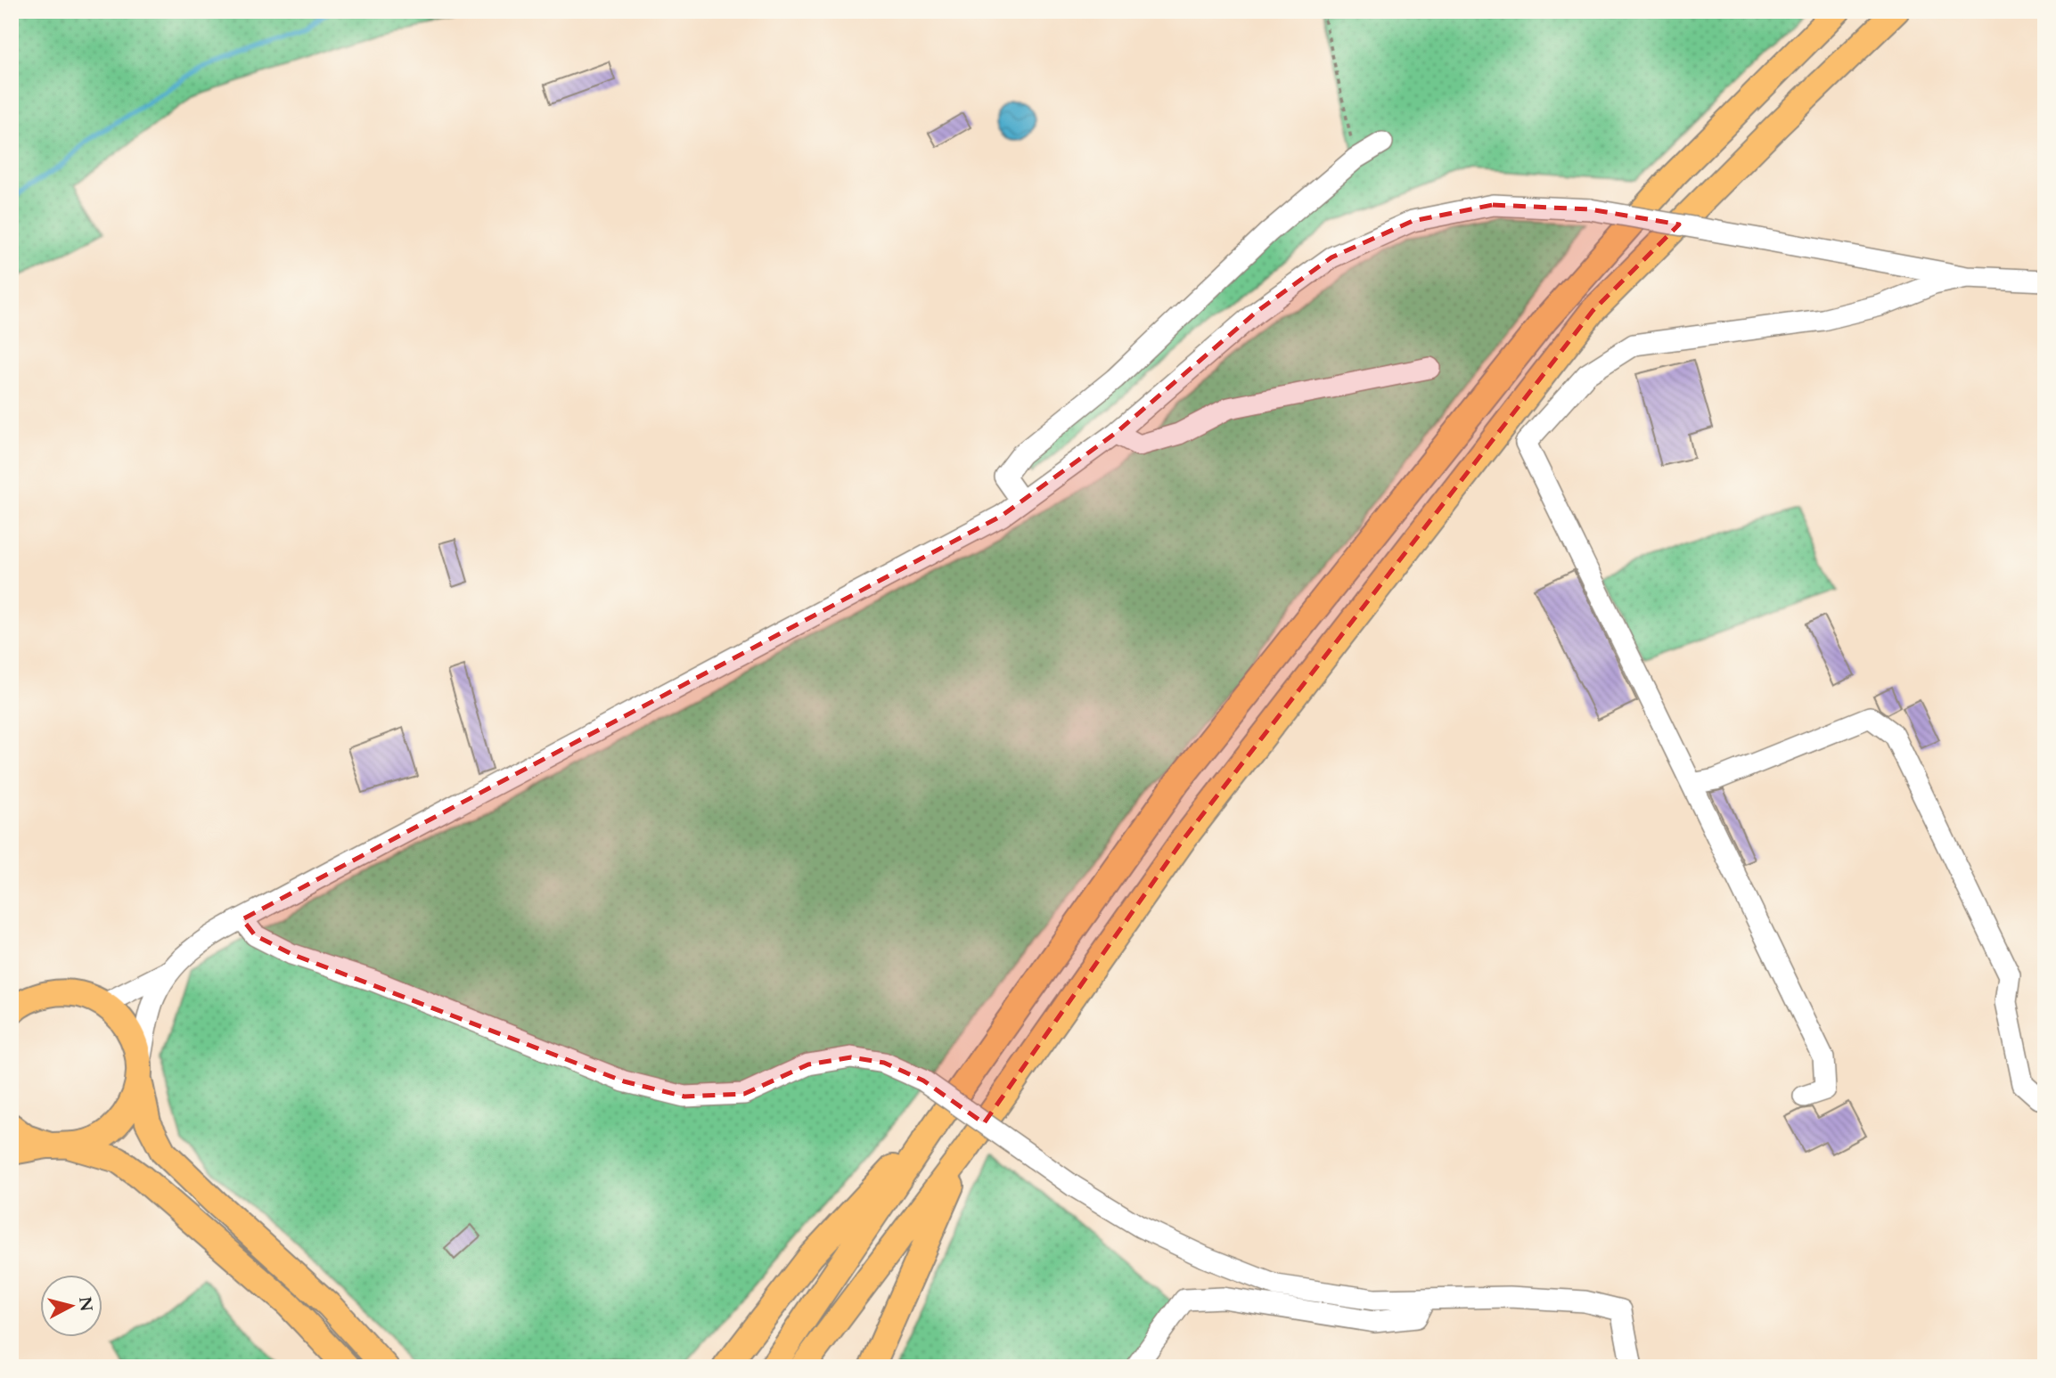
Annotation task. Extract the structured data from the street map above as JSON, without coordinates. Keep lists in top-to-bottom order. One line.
{"north":"right"}
